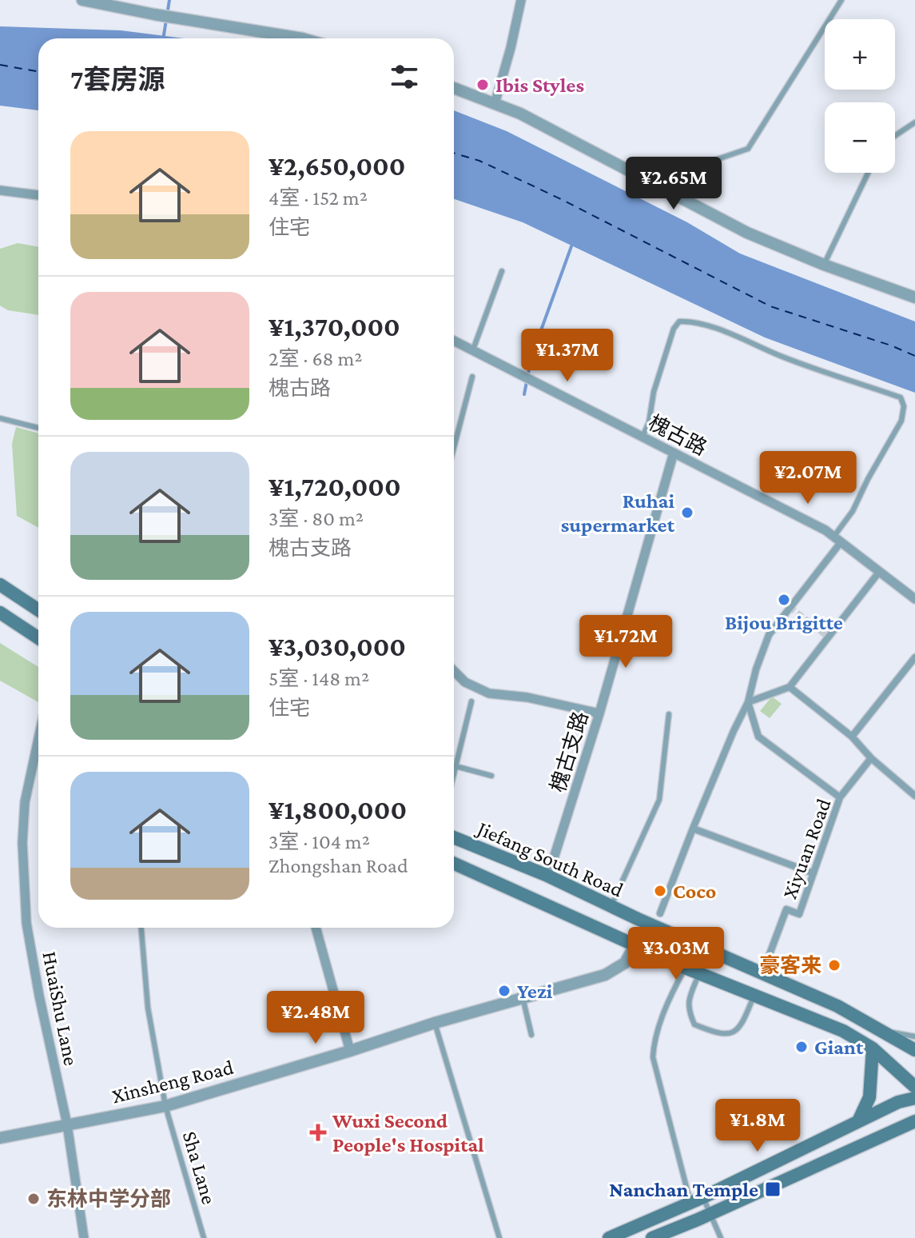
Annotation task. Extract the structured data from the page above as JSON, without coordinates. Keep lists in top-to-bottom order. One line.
{"streets":{"main road":["Jiefang South Road"],"street":["槐古路","槐古支路","Xiyuan Road","HuaiShu Lane","Xinsheng Road"],"lane":["Sha Lane"]},"crossings":[["槐古路","槐古支路"],["槐古支路","Jiefang South Road"],["Xiyuan Road","Jiefang South Road"],["Jiefang South Road","Xinsheng Road"],["HuaiShu Lane","Xinsheng Road"],["Xinsheng Road","Sha Lane"]],"places":{"other":["Ibis Styles","Ruhai supermarket","Bijou Brigitte","Coco","豪客来","Yezi","Giant","东林中学分部"],"health":["Wuxi Second People's Hospital"],"transit":["Nanchan Temple"]},"page":{"map_buttons":["+","−"],"heading":"7套房源","list":[{"name":"¥2,650,000","note":"4室 · 152 m² · 住宅"},{"name":"¥1,370,000","note":"2室 · 68 m² · 槐古路"},{"name":"¥1,720,000","note":"3室 · 80 m² · 槐古支路"},{"name":"¥3,030,000","note":"5室 · 148 m² · 住宅"},{"name":"¥1,800,000","note":"3室 · 104 m² · Zhongshan Road"}],"price":["¥2.65M","¥1.37M","¥2.07M","¥1.72M","¥3.03M","¥2.48M","¥1.8M"]}}
